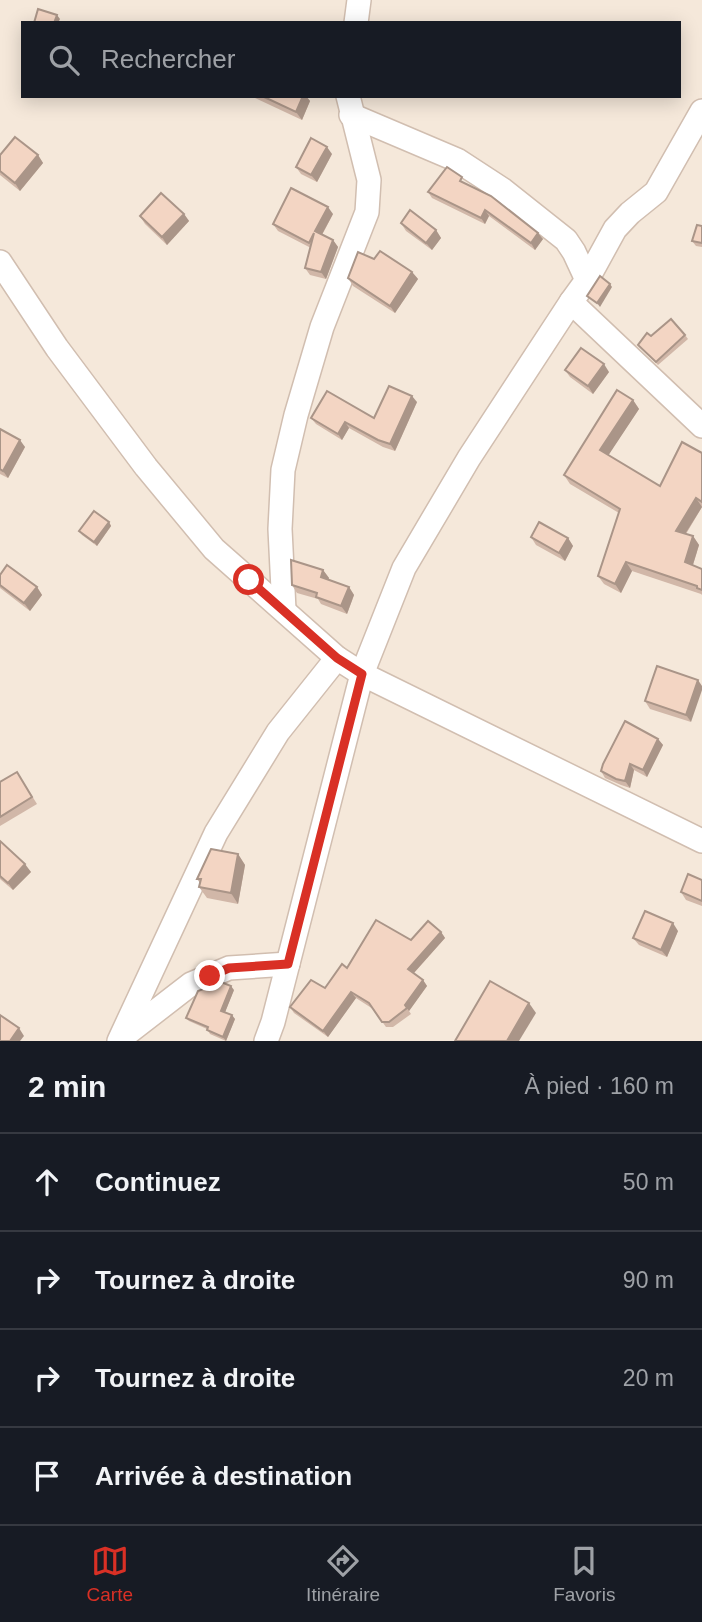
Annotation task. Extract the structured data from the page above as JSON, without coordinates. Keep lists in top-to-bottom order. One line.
{"page":{"search":"Rechercher","heading":["2 min","À pied · 160 m"],"list":[["Continuez","50 m"],["Tournez à droite","90 m"],["Tournez à droite","20 m"],"Arrivée à destination"],"nav":["Carte","Itinéraire","Favoris"]}}
